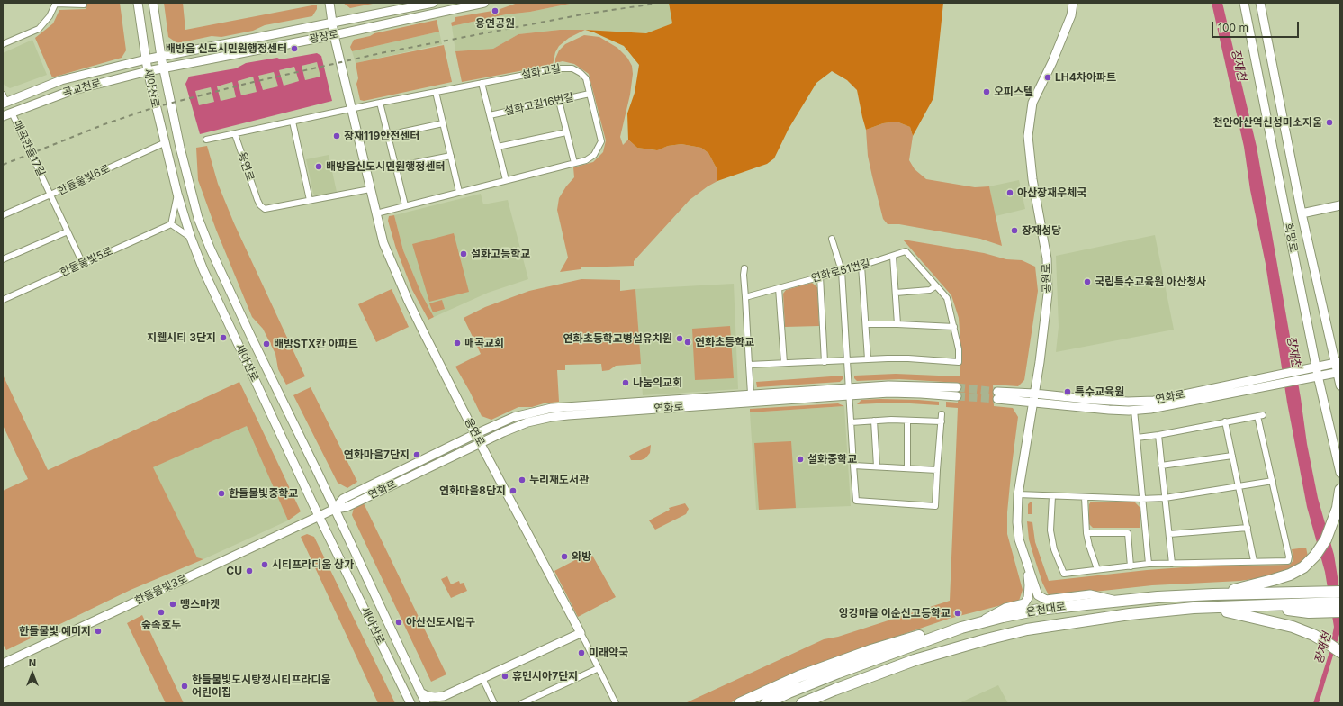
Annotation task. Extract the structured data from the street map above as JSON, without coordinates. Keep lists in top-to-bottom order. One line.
{"streets":{"highway":["온천대로"],"street":["광장로","설화고길","곡교천로","새아산로","설화고길16번길","매곡한들17길","용연로","한들물빛6로","희망로","한들물빛5로","연화로51번길","공원로","연화로","한들물빛3로"]},"crossings":[["광장로","곡교천로"],["광장로","새아산로"],["광장로","용연로"],["설화고길","설화고길16번길"],["설화고길","용연로"],["곡교천로","새아산로"],["곡교천로","매곡한들17길"],["새아산로","한들물빛6로"],["새아산로","연화로"],["새아산로","한들물빛3로"],["매곡한들17길","한들물빛6로"],["매곡한들17길","한들물빛5로"],["용연로","연화로"],["희망로","연화로"],["공원로","연화로"],["연화로","한들물빛3로"]],"water":["장재천"],"places":["용연공원","배방읍 신도시민원행정센터","LH4차아파트","오피스텔","천안아산역신성미소지움","장재119안전센터","배방읍신도시민원행정센터","아산장재우체국","장재성당","설화고등학교","국립특수교육원 아산청사","지웰시티 3단지","연화초등학교병설유치원","연화초등학교","매곡교회","배방STX칸 아파트","나눔의교회","특수교육원","연화마을7단지","설화중학교","누리재도서관","연화마을8단지","한들물빛중학교","와방","시티프라디움 상가","CU","땡스마켓","숲속호두","앙강마을 이순신고등학교","아산신도시입구","한들물빛 예미지","미래약국","휴먼시아7단지","한들물빛도시탕정시티프라디움 어린이집"],"scale_bar":"100 m","north":"top"}
